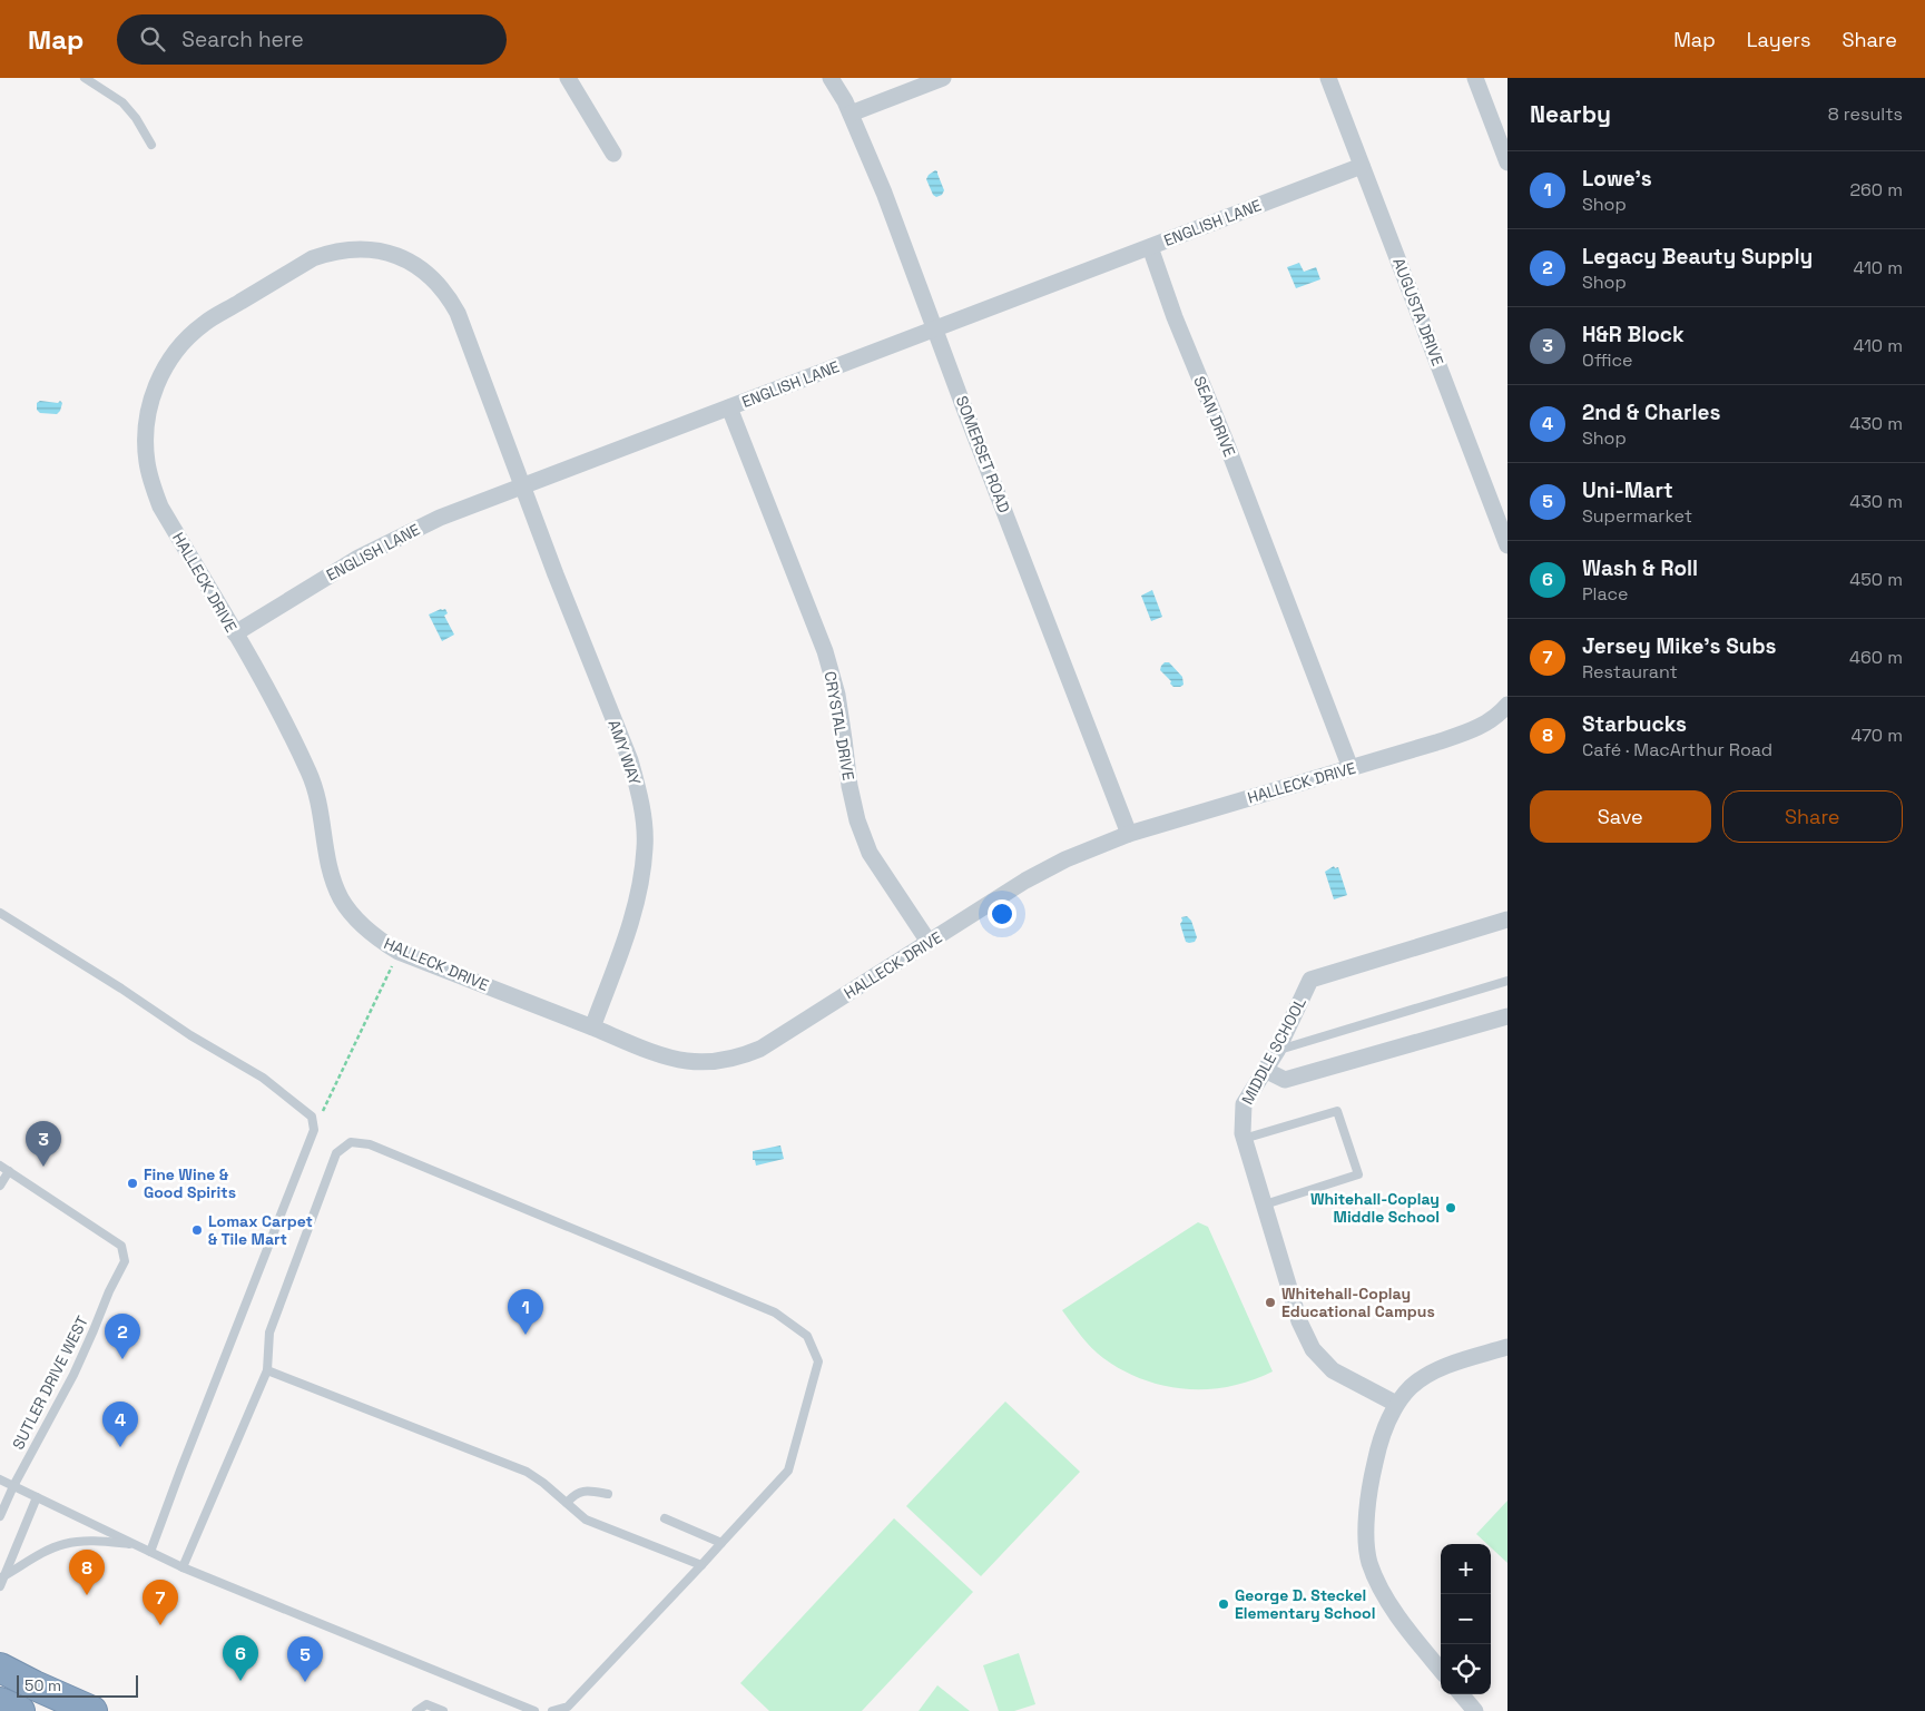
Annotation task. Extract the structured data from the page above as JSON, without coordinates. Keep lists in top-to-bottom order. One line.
{"streets":{"street":["ENGLISH LANE","AUGUSTA DRIVE","SEAN DRIVE","SOMERSET ROAD","HALLECK DRIVE","CRYSTAL DRIVE","AMY WAY","MIDDLE SCHOOL"],"lane":["SUTLER DRIVE WEST"]},"crossings":[["ENGLISH LANE","AUGUSTA DRIVE"],["ENGLISH LANE","SEAN DRIVE"],["ENGLISH LANE","SOMERSET ROAD"],["ENGLISH LANE","HALLECK DRIVE"],["ENGLISH LANE","CRYSTAL DRIVE"],["ENGLISH LANE","AMY WAY"],["SEAN DRIVE","HALLECK DRIVE"],["SOMERSET ROAD","HALLECK DRIVE"],["HALLECK DRIVE","CRYSTAL DRIVE"],["HALLECK DRIVE","AMY WAY"]],"places":["Fine Wine & Good Spirits","Whitehall-Coplay Middle School","Lomax Carpet & Tile Mart","Whitehall-Coplay Educational Campus","George D. Steckel Elementary School"],"scale_bar":"50 m","page":{"header":"Map","search":"Search here","nav":["Map","Layers","Share"],"heading":["Nearby","8 results"],"list":[{"mark":"1","name":"Lowe's","note":"Shop","value":"260 m"},{"mark":"2","name":"Legacy Beauty Supply","note":"Shop","value":"410 m"},{"mark":"3","name":"H&R Block","note":"Office","value":"410 m"},{"mark":"4","name":"2nd & Charles","note":"Shop","value":"430 m"},{"mark":"5","name":"Uni-Mart","note":"Supermarket","value":"430 m"},{"mark":"6","name":"Wash & Roll","note":"Place","value":"450 m"},{"mark":"7","name":"Jersey Mike's Subs","note":"Restaurant","value":"460 m"},{"mark":"8","name":"Starbucks","note":"Café · MacArthur Road","value":"470 m"}],"buttons":["Save","Share"],"pins":["3","1","2","4","8","7","6","5"],"map_buttons":["+","−"],"scale":"50 m"}}
